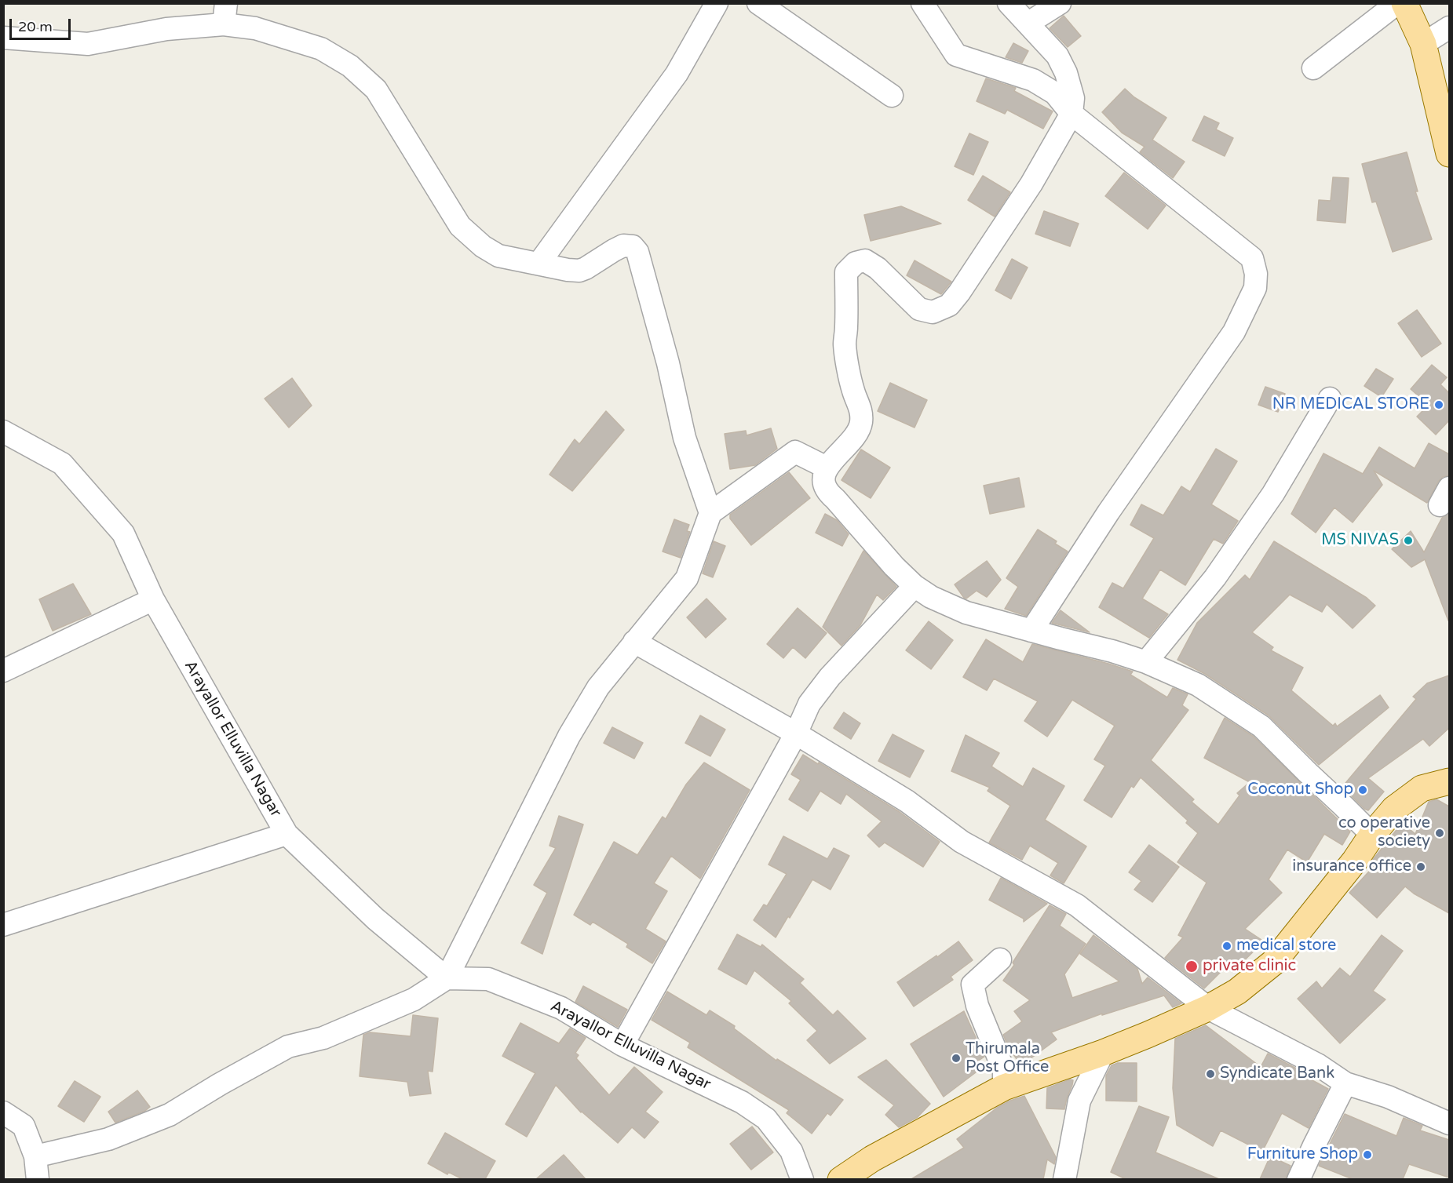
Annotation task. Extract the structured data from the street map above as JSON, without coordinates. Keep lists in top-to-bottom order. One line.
{"streets":{"street":["Arayallor Elluvilla Nagar"]},"places":["NR MEDICAL STORE","MS NIVAS","Coconut Shop","co operative society","insurance office","medical store","private clinic","Thirumala Post Office","Syndicate Bank","Furniture Shop"],"scale_bar":"20 m"}
